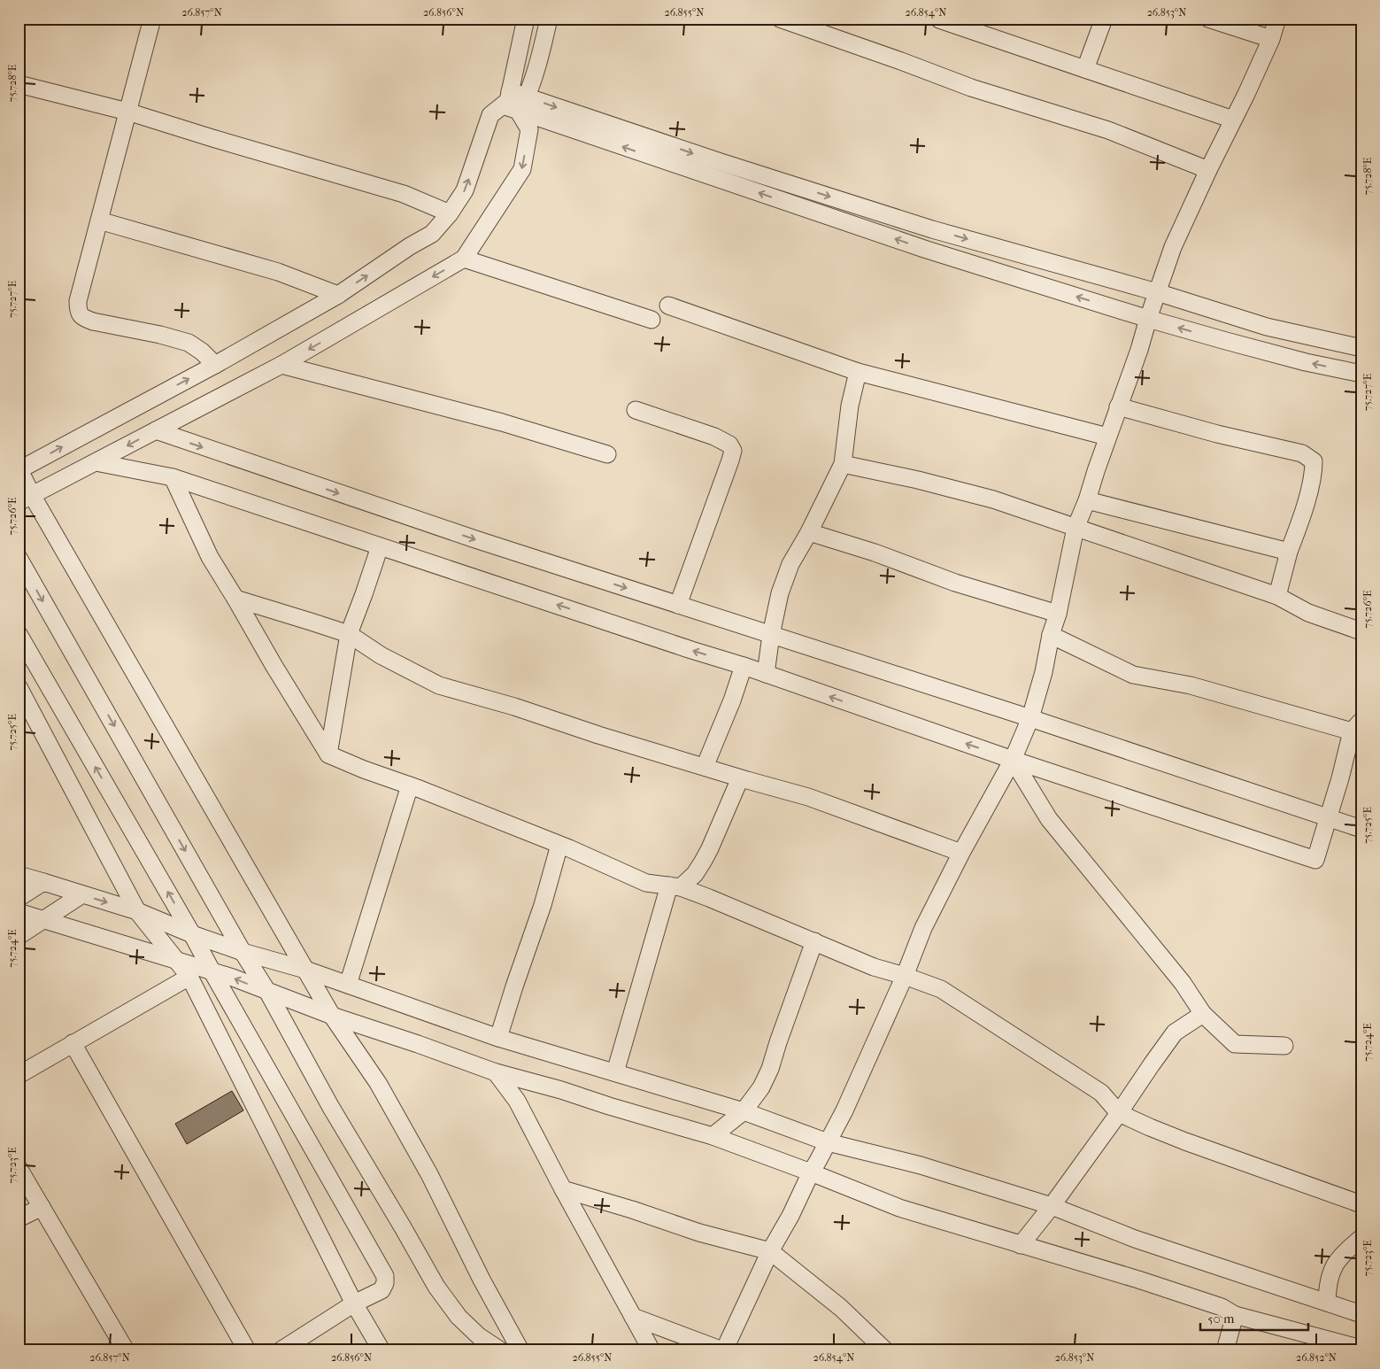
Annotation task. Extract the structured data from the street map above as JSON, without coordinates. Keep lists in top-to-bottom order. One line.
{"scale_bar":"50 m","coordinates":["26.857°N","26.856°N","26.855°N","26.854°N","26.853°N","75.728°E","75.727°E","75.726°E","75.725°E","75.724°E","75.723°E","26.852°N"]}
